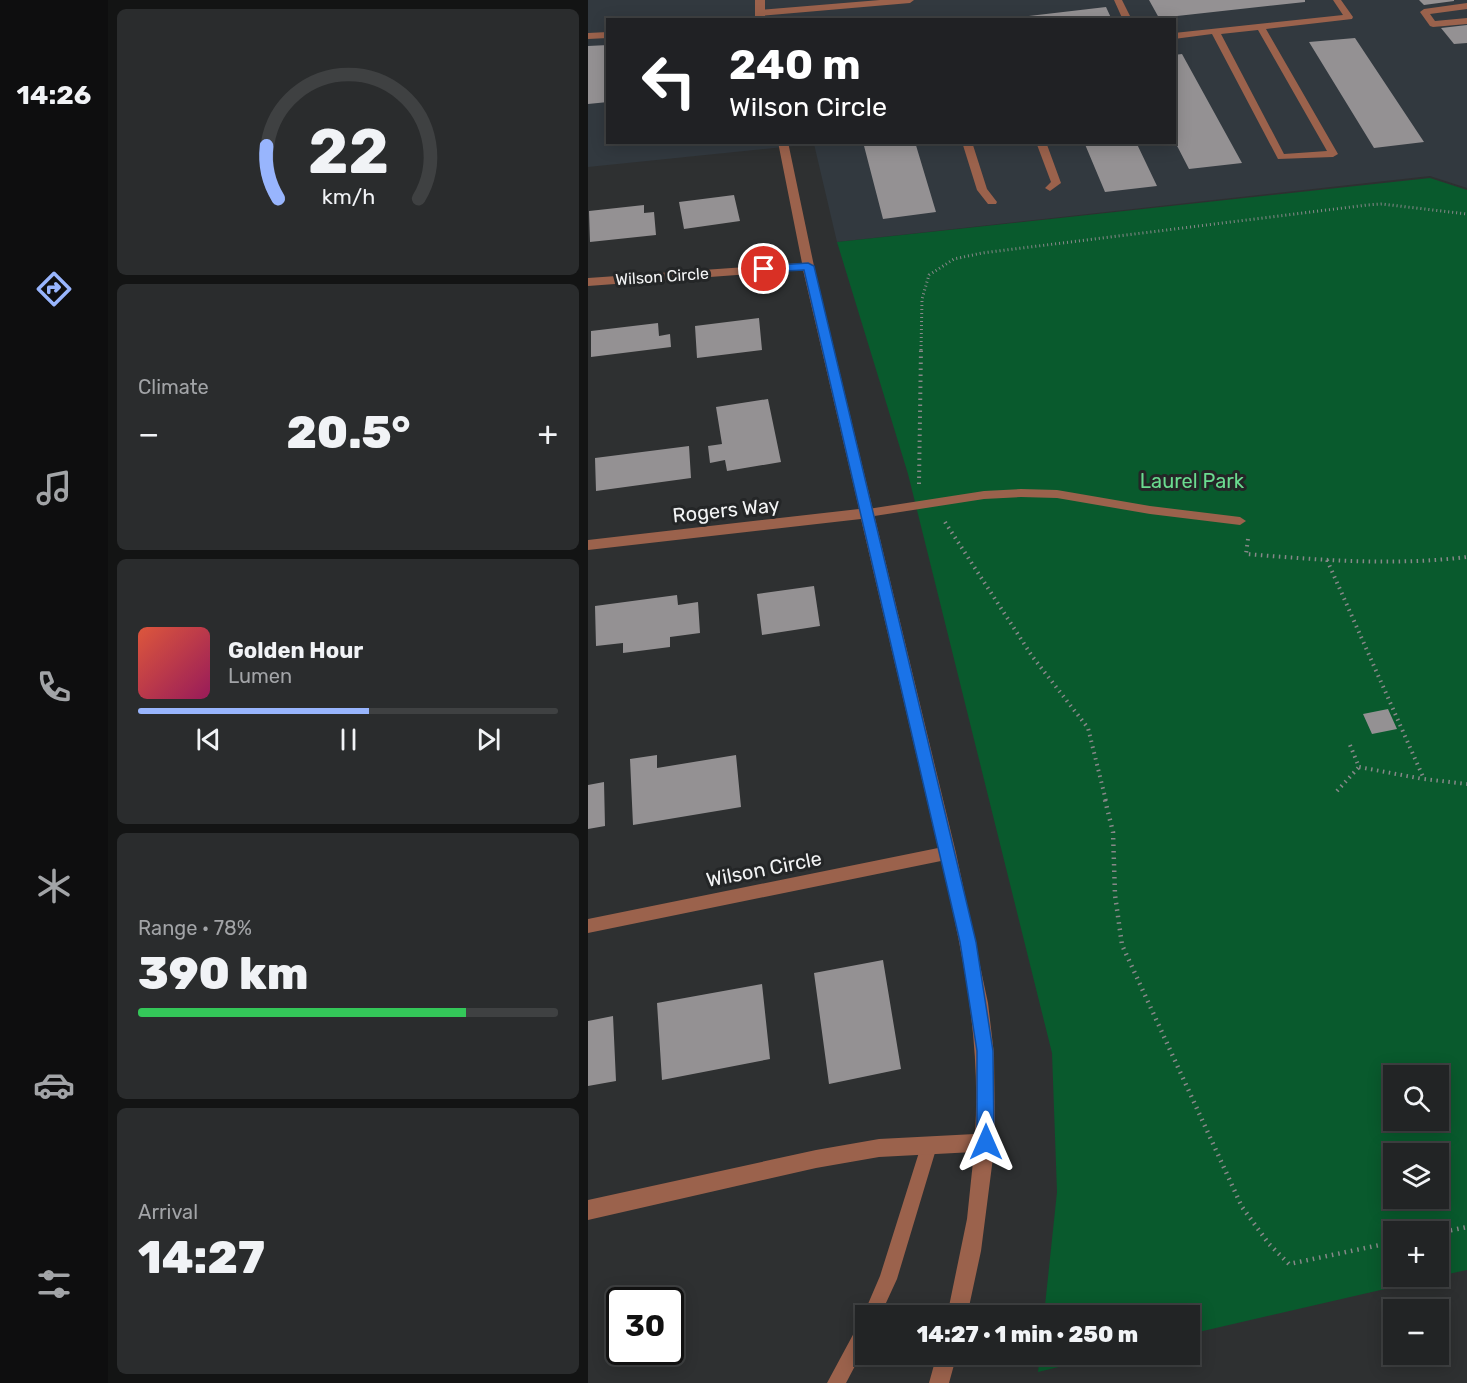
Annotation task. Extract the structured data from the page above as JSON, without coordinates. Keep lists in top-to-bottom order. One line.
{"streets":{"street":["Wilson Circle","Rogers Way"]},"parks":["Laurel Park"],"page":{"tabs":"14:26","turn":["240 m","Wilson Circle"],"tile":["Climate",["Range · 78%","390 km"],["Arrival","14:27"]],"heat":["−","20.5°","+"],"song":["Golden Hour","Lumen"],"map_buttons":["+","−"],"limit":"30","trip":"14:27 · 1 min · 250 m","gauge":["22","km/h"]}}
